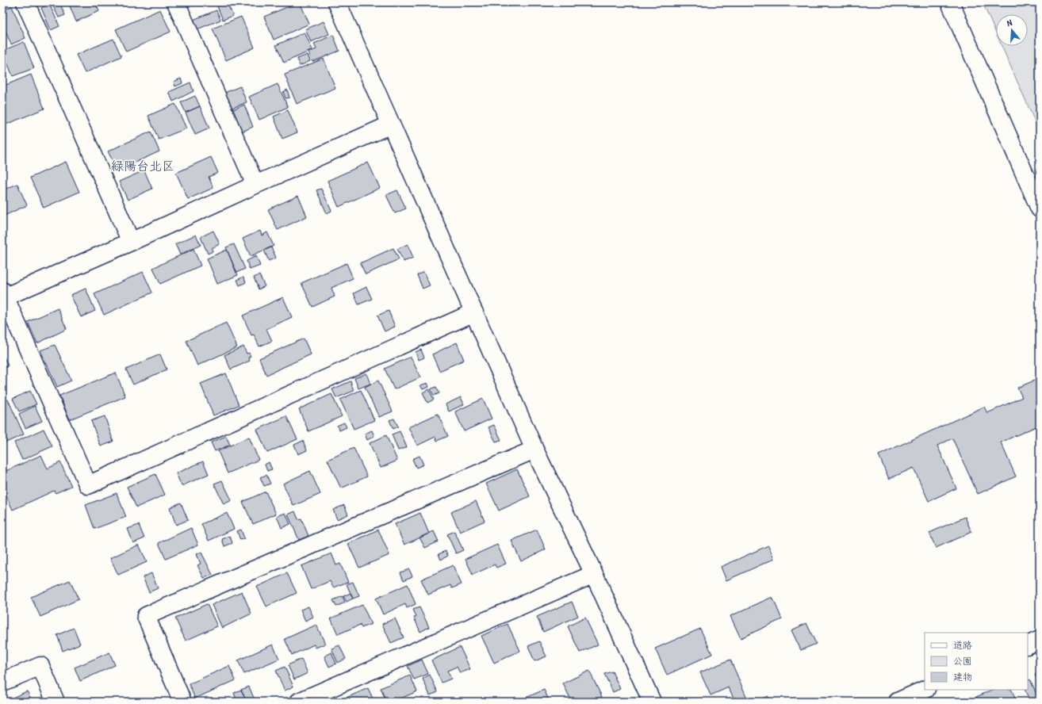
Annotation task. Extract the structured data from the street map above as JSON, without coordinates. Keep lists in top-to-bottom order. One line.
{"districts":["緑陽台北区"],"legend":["道路","公園","建物"],"north":"top"}
